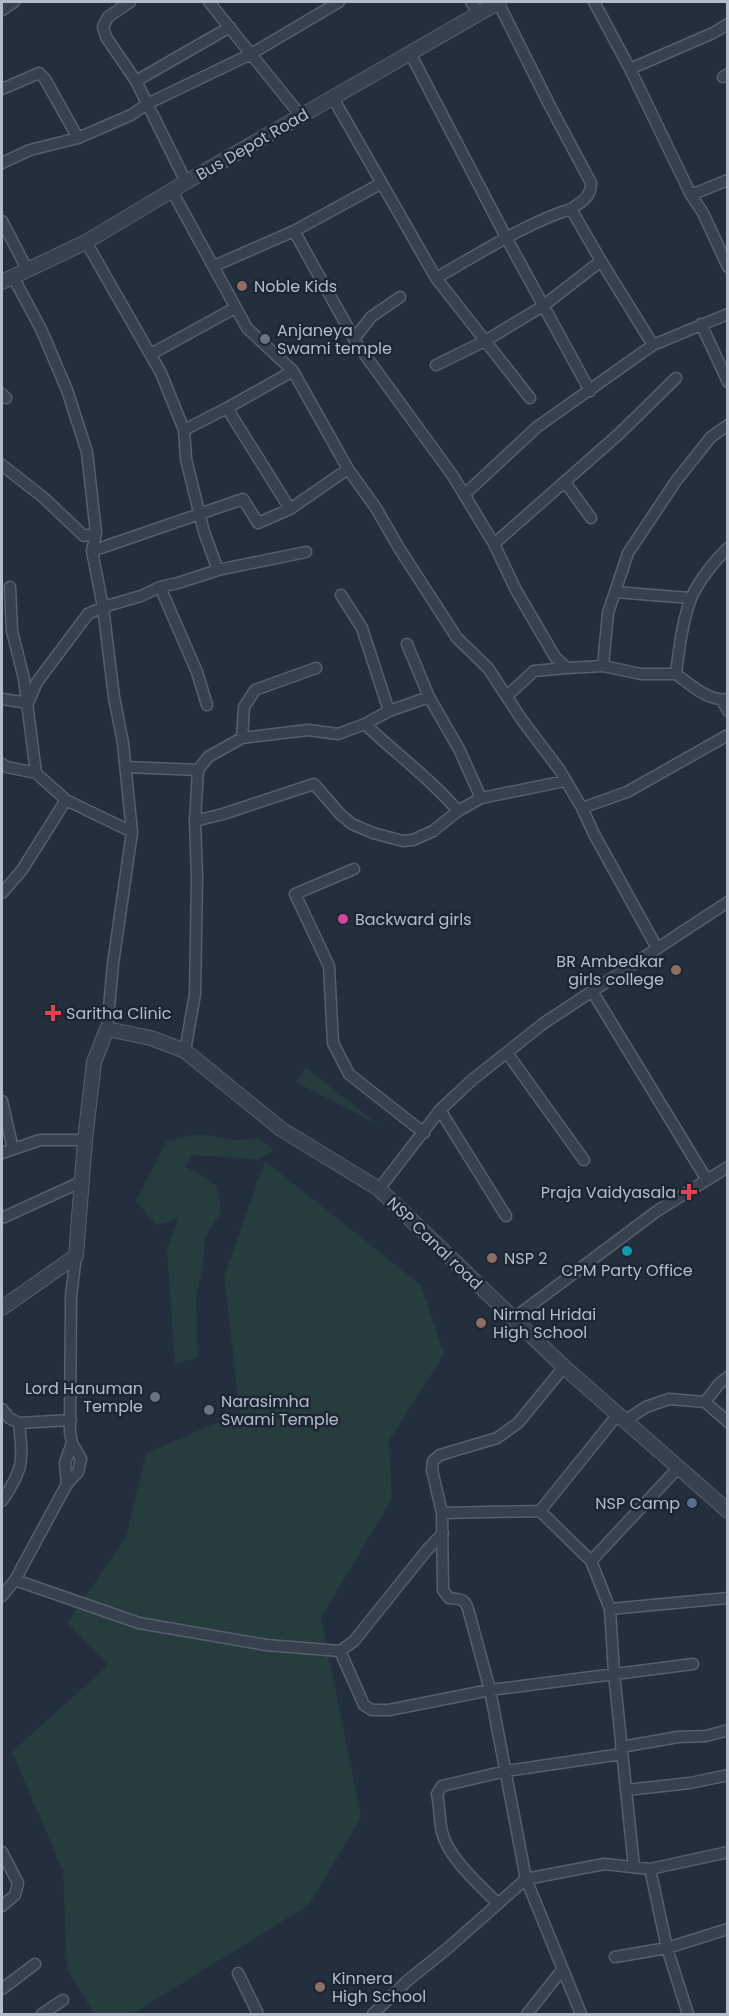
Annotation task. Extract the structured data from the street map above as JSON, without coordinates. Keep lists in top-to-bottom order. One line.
{"streets":{"street":["Bus Depot Road","NSP Canal road"]},"places":{"other":["Noble Kids","Anjaneya Swami temple","Backward girls","BR Ambedkar girls college","CPM Party Office","NSP 2","Nirmal Hridai High School","Lord Hanuman Temple","Narasimha Swami Temple","NSP Camp","Kinnera High School"],"health":["Saritha Clinic","Praja Vaidyasala"]}}
